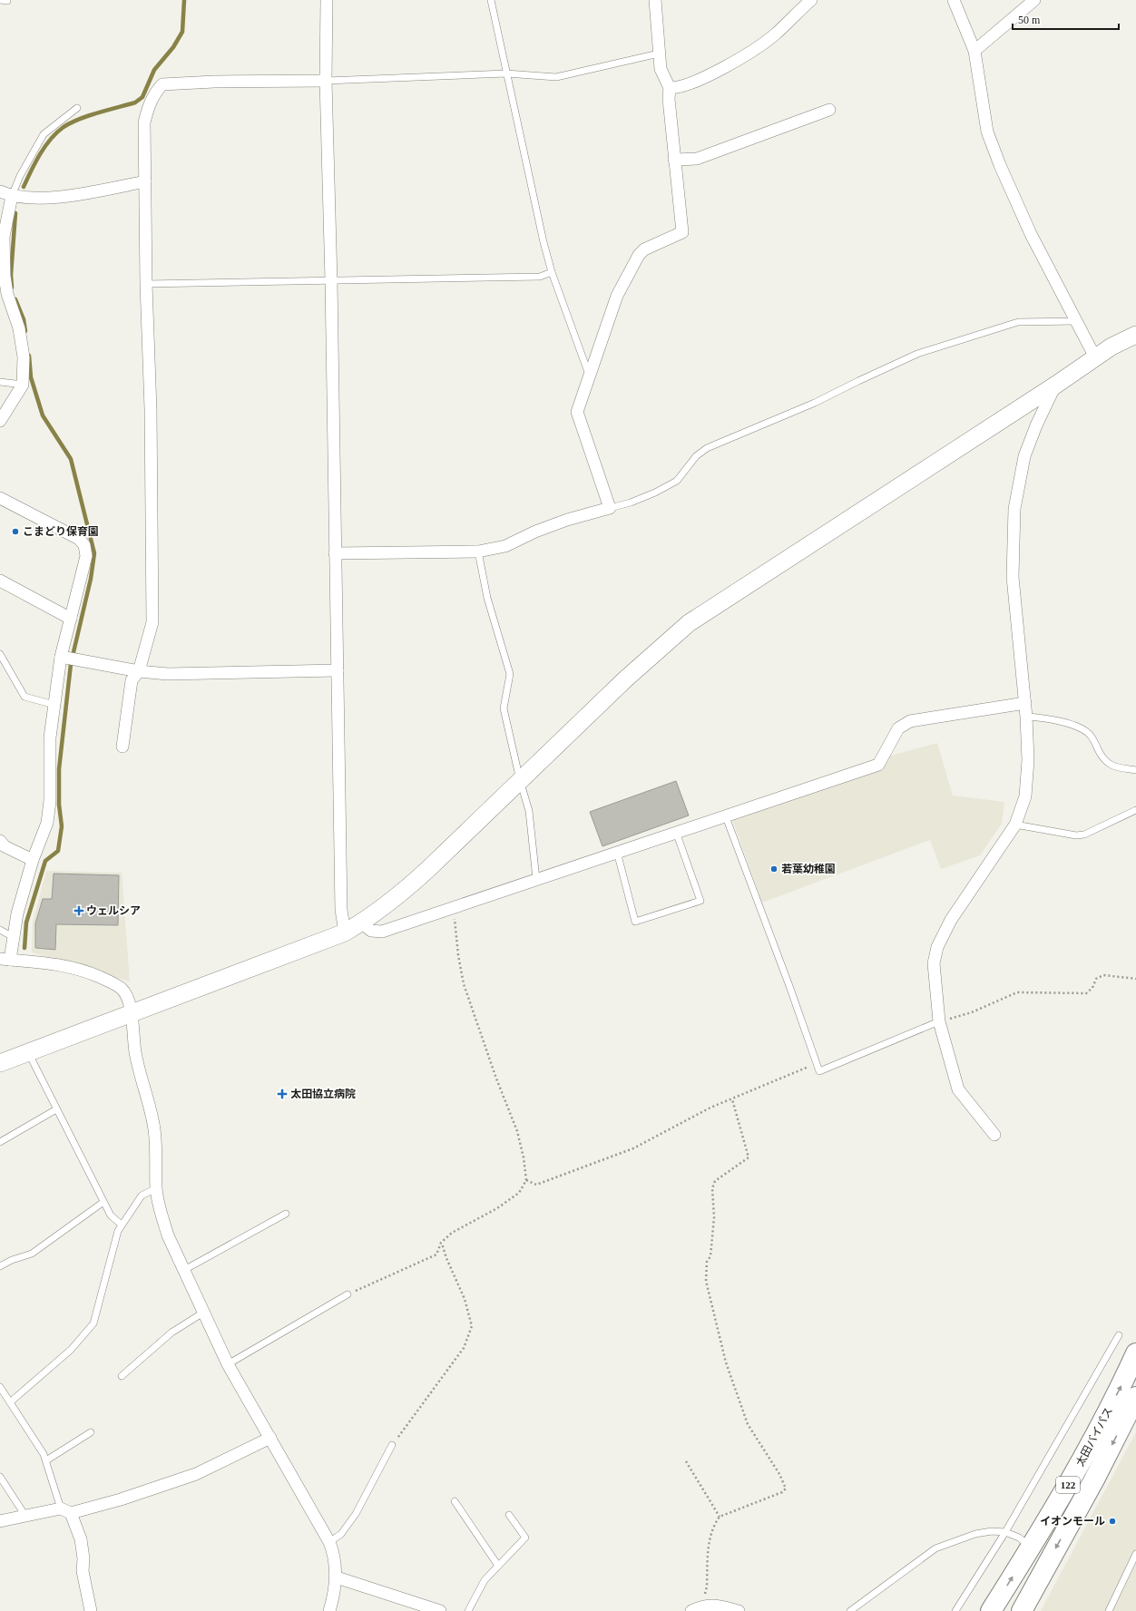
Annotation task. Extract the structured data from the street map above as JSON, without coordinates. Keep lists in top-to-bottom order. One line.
{"streets":{"highway":["太田バイパス","122"]},"places":{"other":["こまどり保育園","若葉幼稚園","イオンモール"],"health":["ウェルシア","太田協立病院"]},"scale_bar":"50 m"}
